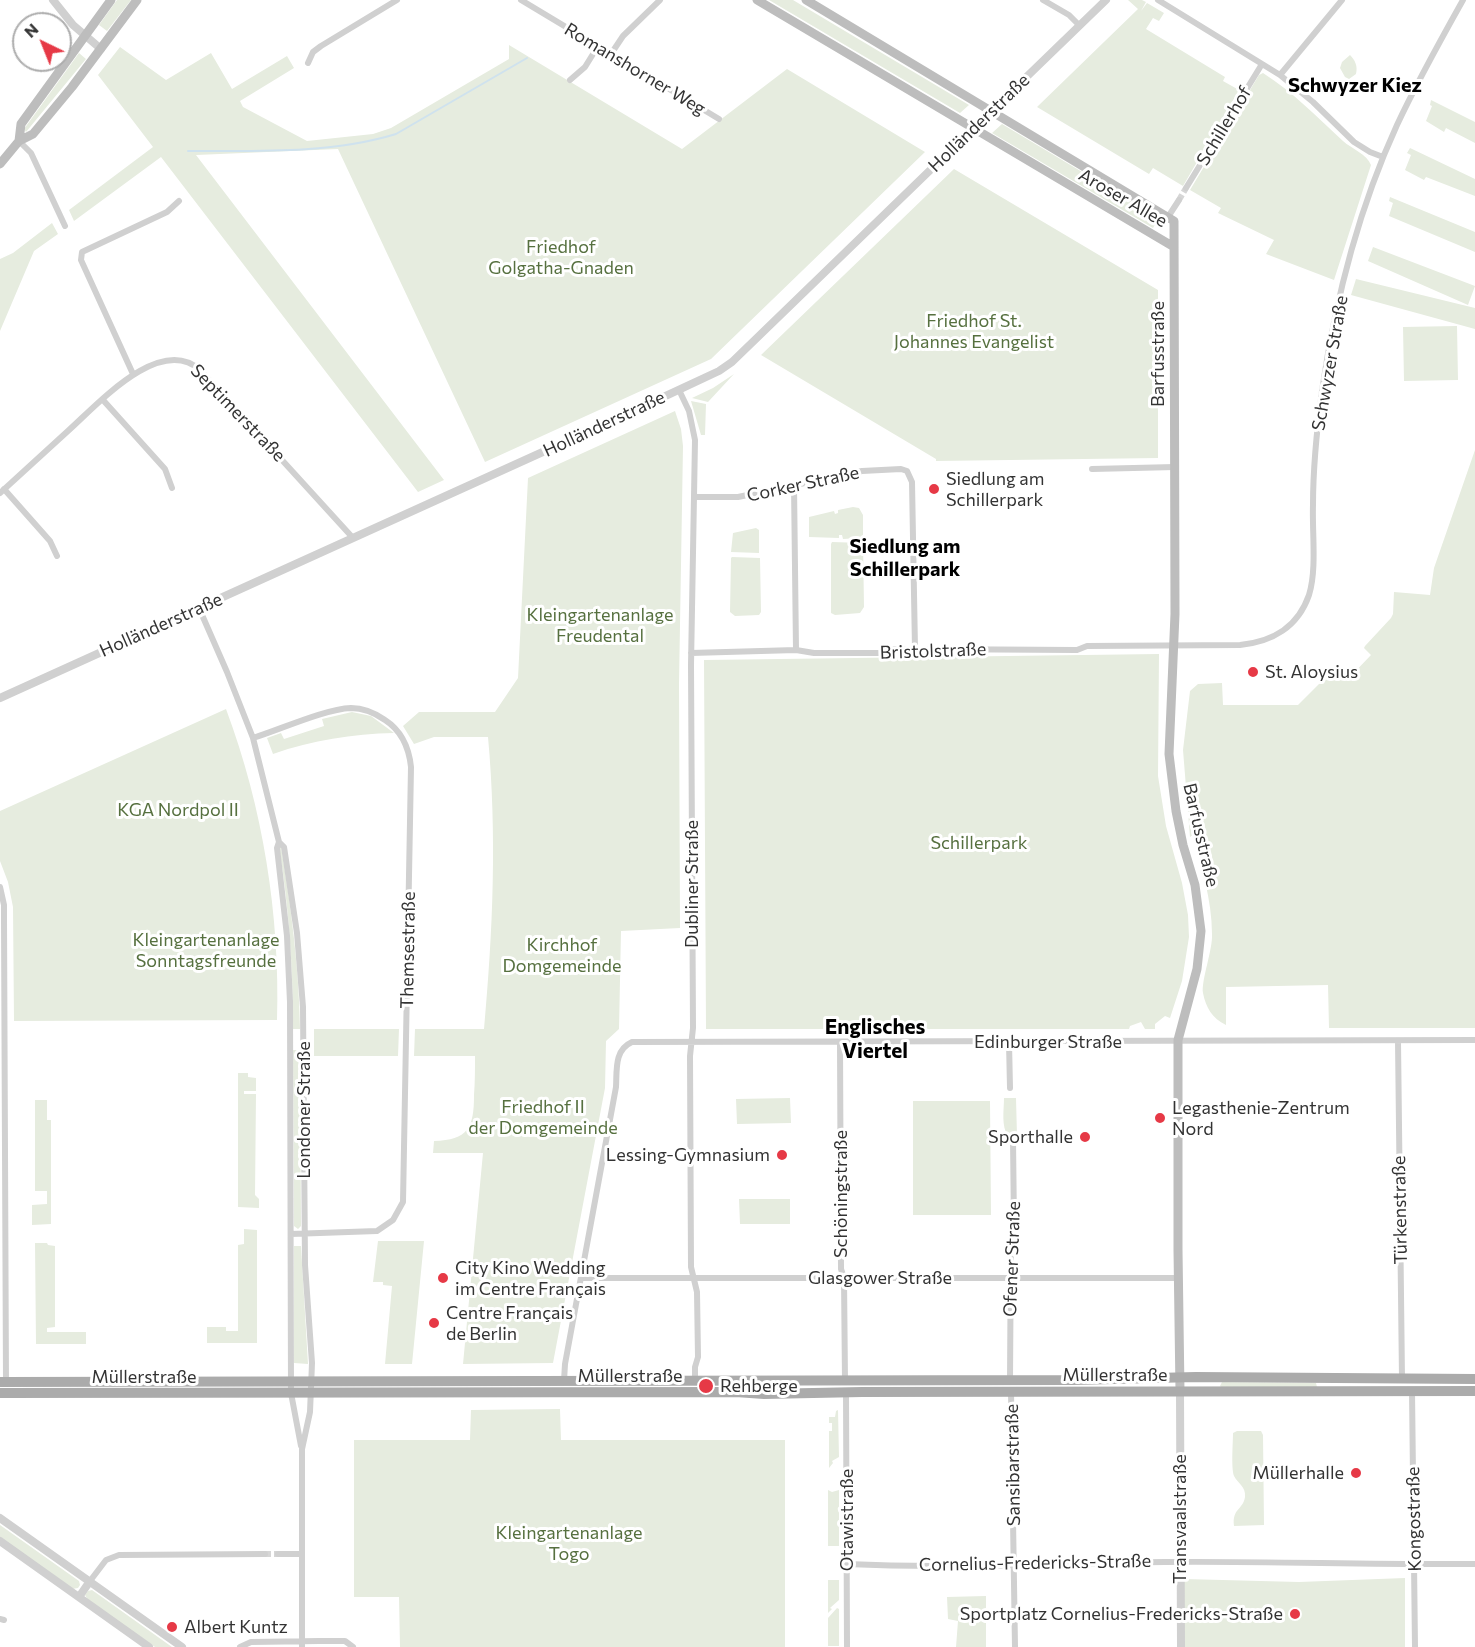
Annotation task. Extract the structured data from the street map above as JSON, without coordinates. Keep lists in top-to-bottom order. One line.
{"streets":{"main road":["Aroser Allee","Barfusstraße","Müllerstraße"],"street":["Romanshorner Weg","Holländerstraße","Schillerhof","Schwyzer Straße","Septimerstraße","Corker Straße","Bristolstraße","Dubliner Straße","Themsestraße","Edinburger Straße","Londoner Straße","Schöningstraße","Türkenstraße","Ofener Straße","Glasgower Straße","Sansibarstraße","Transvaalstraße","Kongostraße","Otawistraße","Cornelius-Fredericks-Straße"]},"crossings":[["Holländerstraße","Aroser Allee"],["Holländerstraße","Septimerstraße"],["Holländerstraße","Dubliner Straße"],["Holländerstraße","Londoner Straße"],["Aroser Allee","Barfusstraße"],["Barfusstraße","Schwyzer Straße"],["Barfusstraße","Bristolstraße"],["Barfusstraße","Edinburger Straße"],["Barfusstraße","Glasgower Straße"],["Barfusstraße","Müllerstraße"],["Barfusstraße","Transvaalstraße"],["Schwyzer Straße","Bristolstraße"],["Corker Straße","Bristolstraße"],["Corker Straße","Dubliner Straße"],["Bristolstraße","Dubliner Straße"],["Dubliner Straße","Edinburger Straße"],["Dubliner Straße","Glasgower Straße"],["Dubliner Straße","Müllerstraße"],["Themsestraße","Londoner Straße"],["Edinburger Straße","Schöningstraße"],["Edinburger Straße","Türkenstraße"],["Edinburger Straße","Glasgower Straße"],["Londoner Straße","Müllerstraße"],["Schöningstraße","Glasgower Straße"],["Schöningstraße","Müllerstraße"],["Schöningstraße","Otawistraße"],["Türkenstraße","Müllerstraße"],["Ofener Straße","Glasgower Straße"],["Ofener Straße","Müllerstraße"],["Ofener Straße","Sansibarstraße"],["Müllerstraße","Sansibarstraße"],["Müllerstraße","Transvaalstraße"],["Müllerstraße","Kongostraße"],["Müllerstraße","Otawistraße"],["Sansibarstraße","Cornelius-Fredericks-Straße"],["Transvaalstraße","Cornelius-Fredericks-Straße"],["Kongostraße","Cornelius-Fredericks-Straße"],["Otawistraße","Cornelius-Fredericks-Straße"]],"districts":["Schwyzer Kiez","Siedlung am Schillerpark","Englisches Viertel"],"parks":["Friedhof Golgatha-Gnaden","Friedhof St. Johannes Evangelist","Kleingartenanlage Freudental","KGA Nordpol II","Schillerpark","Kleingartenanlage Sonntagsfreunde","Kirchhof Domgemeinde","Friedhof II der Domgemeinde","Kleingartenanlage Togo"],"places":["Siedlung am Schillerpark","St. Aloysius","Legasthenie-Zentrum Nord","Sporthalle","Lessing-Gymnasium","City Kino Wedding im Centre Français","Centre Français de Berlin","Rehberge","Müllerhalle","Sportplatz Cornelius-Fredericks-Straße","Albert Kuntz"],"north":"top left"}
